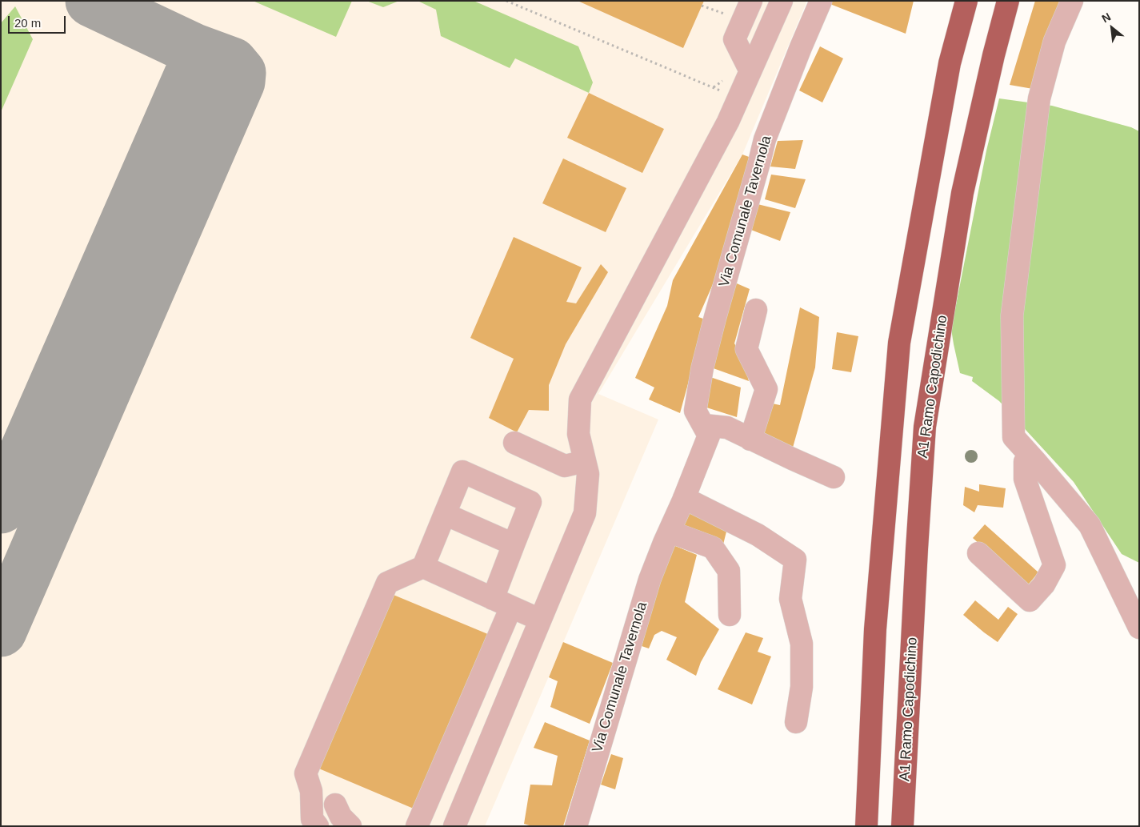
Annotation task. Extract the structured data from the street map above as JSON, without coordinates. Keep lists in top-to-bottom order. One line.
{"streets":{"highway":["A1 Ramo Capodichino"],"street":["Via Comunale Tavernola"]},"scale_bar":"20 m","north":"top left"}
